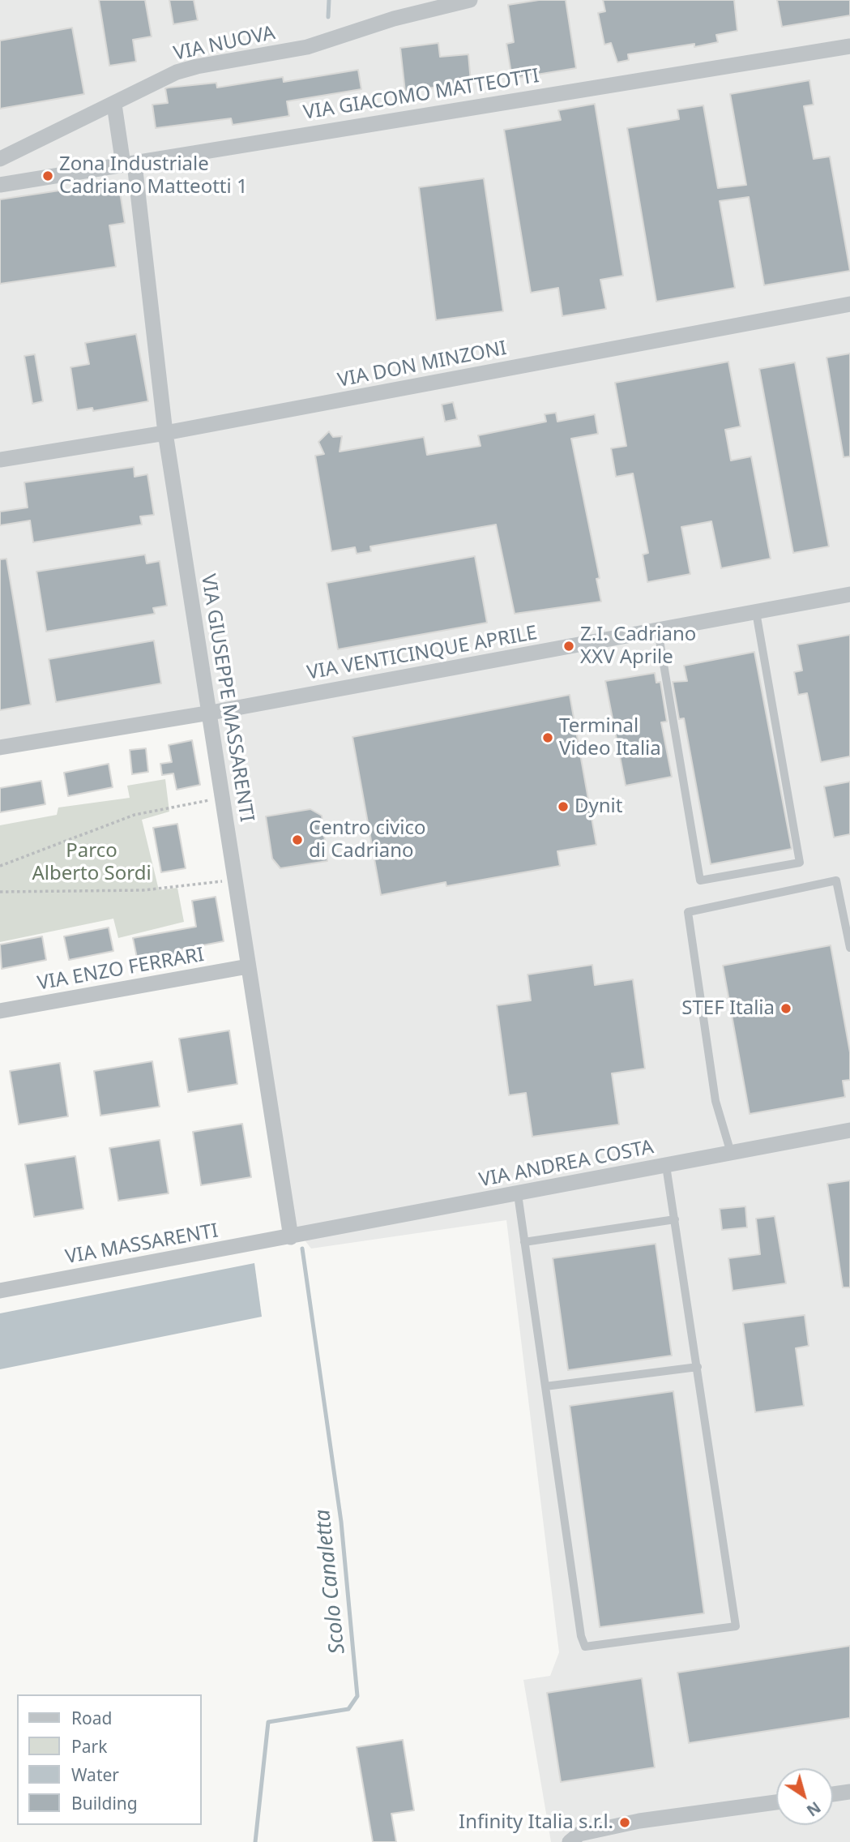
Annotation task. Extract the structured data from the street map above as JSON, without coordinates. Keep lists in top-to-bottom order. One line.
{"streets":{"street":["VIA NUOVA","VIA GIACOMO MATTEOTTI","VIA DON MINZONI","VIA VENTICINQUE APRILE","VIA GIUSEPPE MASSARENTI","VIA ENZO FERRARI","VIA ANDREA COSTA","VIA MASSARENTI"]},"crossings":[["VIA NUOVA","VIA GIUSEPPE MASSARENTI"],["VIA GIACOMO MATTEOTTI","VIA GIUSEPPE MASSARENTI"],["VIA DON MINZONI","VIA GIUSEPPE MASSARENTI"],["VIA VENTICINQUE APRILE","VIA GIUSEPPE MASSARENTI"],["VIA GIUSEPPE MASSARENTI","VIA ENZO FERRARI"],["VIA GIUSEPPE MASSARENTI","VIA ANDREA COSTA"],["VIA GIUSEPPE MASSARENTI","VIA MASSARENTI"],["VIA ANDREA COSTA","VIA MASSARENTI"]],"water":["Scolo Canaletta"],"parks":["Parco Alberto Sordi"],"places":["Zona Industriale Cadriano Matteotti 1","Z.I. Cadriano XXV Aprile","Terminal Video Italia","Dynit","Centro civico di Cadriano","STEF Italia","Infinity Italia s.r.l."],"legend":["Road","Park","Water","Building"],"north":"bottom right"}
